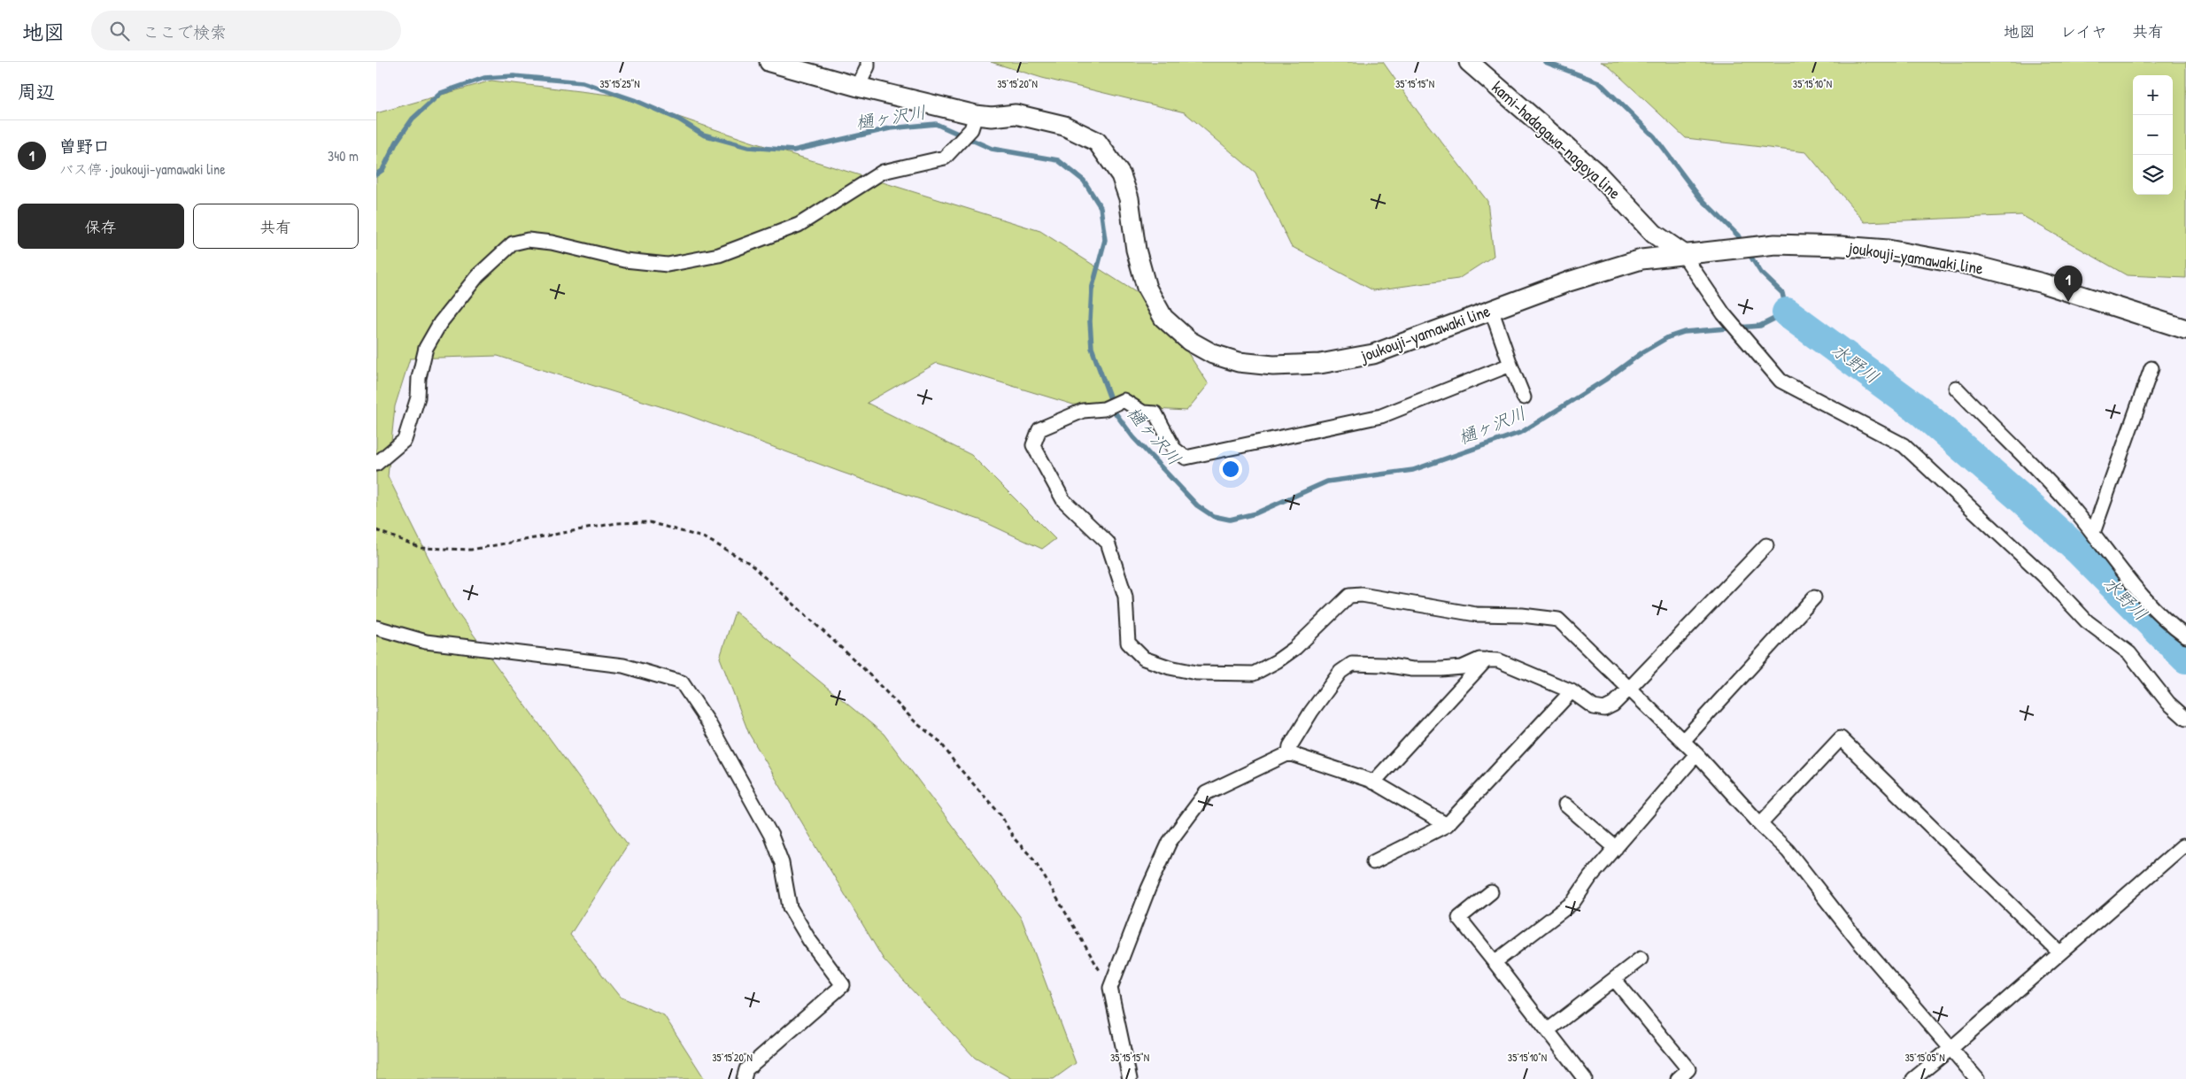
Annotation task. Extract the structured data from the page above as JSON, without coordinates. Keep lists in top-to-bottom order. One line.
{"streets":{"main road":["kami-hadagawa-nagoya line","joukouji-yamawaki line"]},"crossings":[["kami-hadagawa-nagoya line","joukouji-yamawaki line"]],"water":["樋ヶ沢川","水野川"],"page":{"header":"地図","search":"ここで検索","nav":["地図","レイヤ","共有"],"heading":"周辺","map_buttons":["+","−"],"list":[{"mark":"1","name":"曽野口","note":"バス停 · joukouji-yamawaki line","value":"340 m"}],"buttons":["保存","共有"],"pins":"1"},"coordinates":["35°15'25\"N","35°15'20\"N","35°15'15\"N","35°15'10\"N","35°15'05\"N"]}
